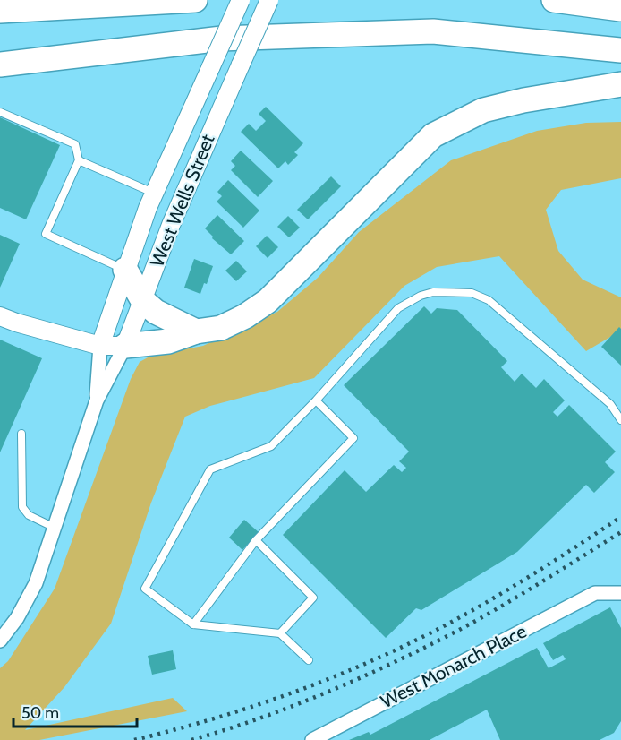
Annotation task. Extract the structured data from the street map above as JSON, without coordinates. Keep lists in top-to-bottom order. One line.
{"streets":{"street":["West Wells Street","West Monarch Place"]},"scale_bar":"50 m"}
